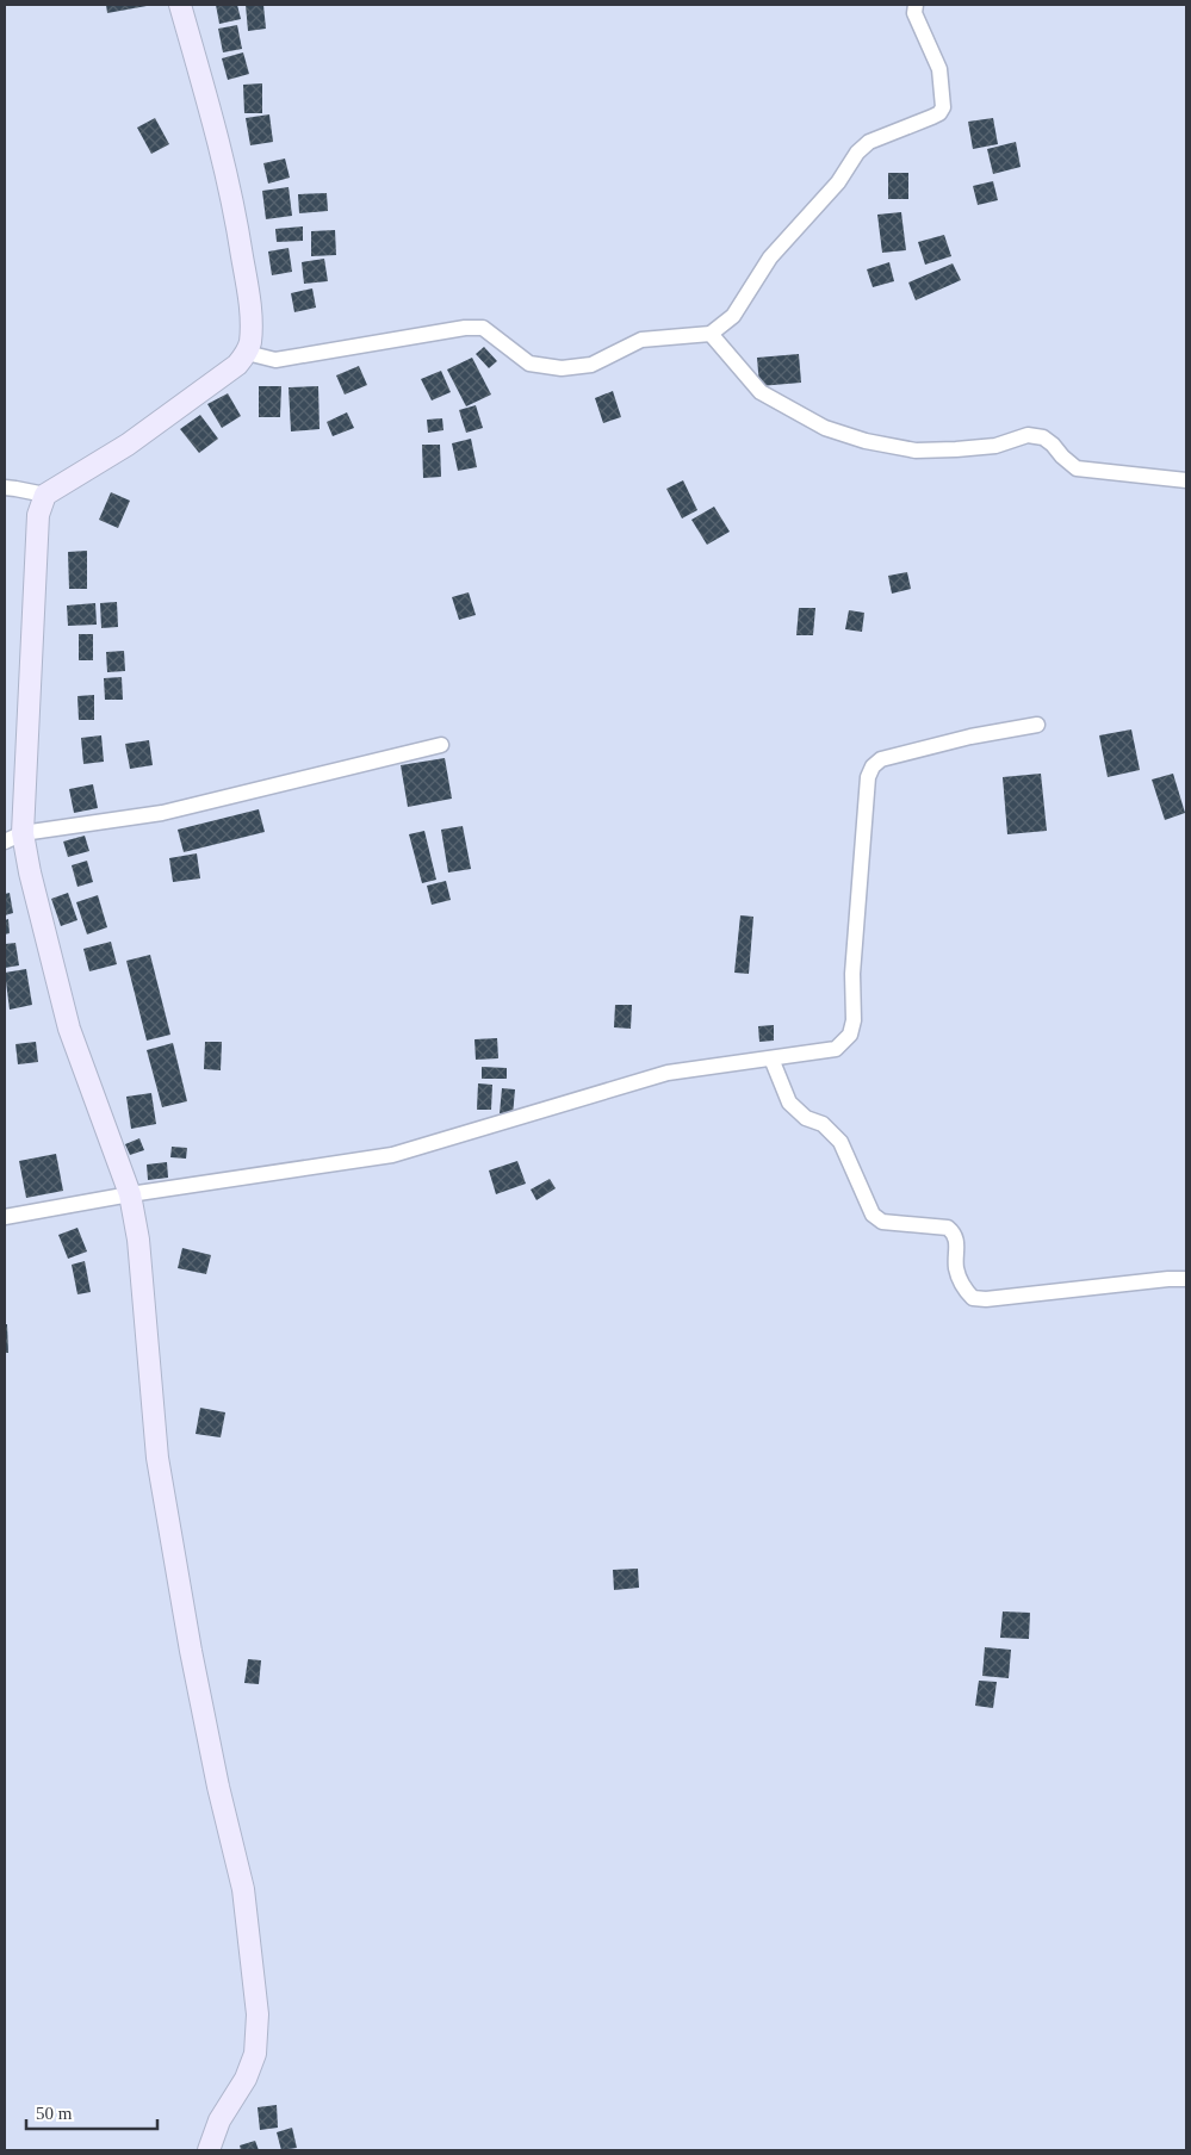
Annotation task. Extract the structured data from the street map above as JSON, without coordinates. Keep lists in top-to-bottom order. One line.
{"scale_bar":"50 m"}
